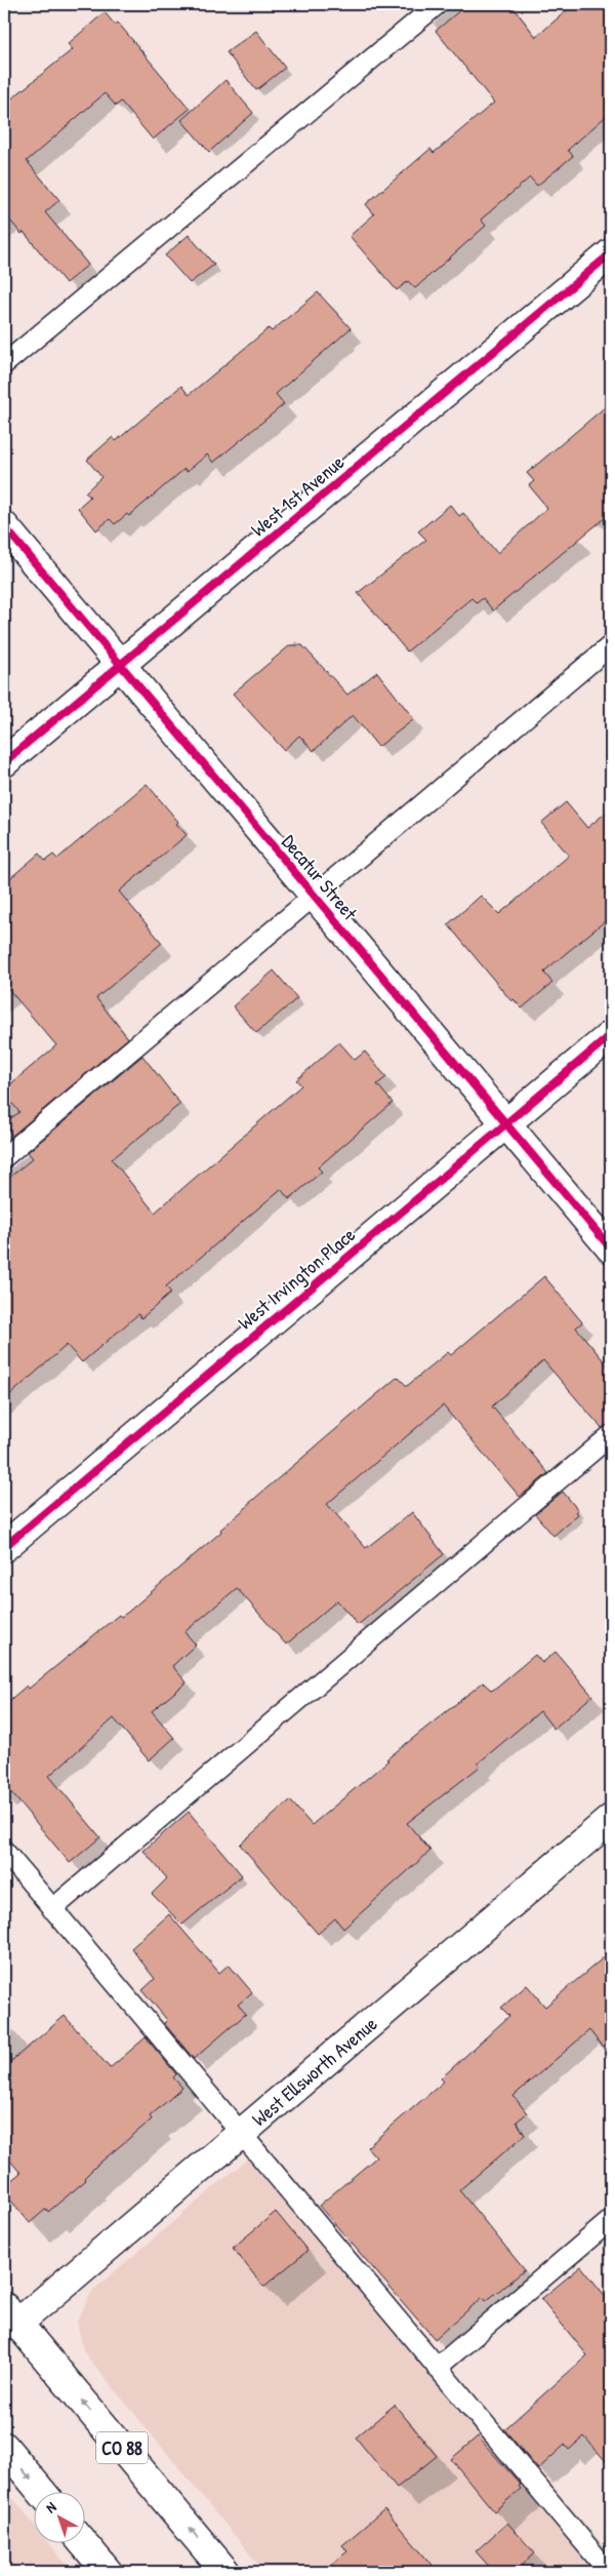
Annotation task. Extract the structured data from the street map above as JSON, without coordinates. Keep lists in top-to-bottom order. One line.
{"streets":{"street":["West 1st Avenue","Decatur Street","West Irvington Place","West Ellsworth Avenue","CO 88"]},"crossings":[["West 1st Avenue","Decatur Street"],["Decatur Street","West Irvington Place"],["West Ellsworth Avenue","CO 88"]],"north":"top left"}
